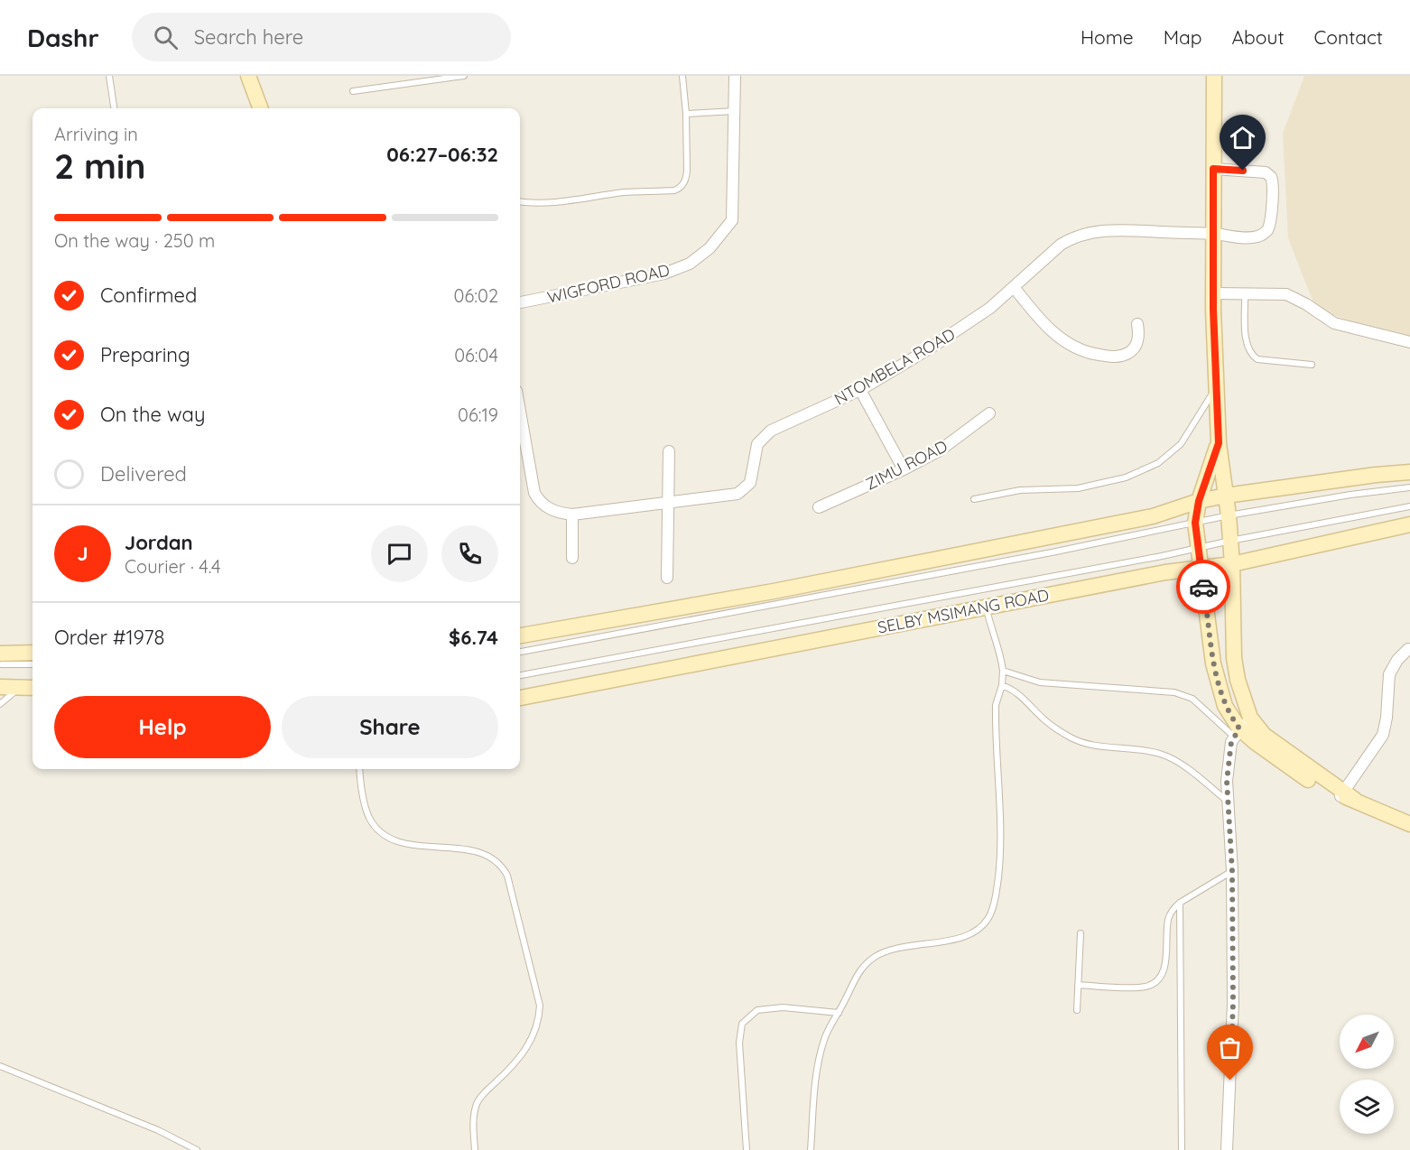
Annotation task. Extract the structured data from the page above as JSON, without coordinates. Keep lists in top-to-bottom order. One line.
{"streets":{"main road":["SELBY MSIMANG ROAD"],"street":["WIGFORD ROAD","NTOMBELA ROAD","ZIMU ROAD"]},"north":"bottom left","page":{"header":"Dashr","search":"Search here","nav":["Home","Map","About","Contact"],"heading":["2 min","Arriving in","06:27–06:32"],"panel":["Jordan","Courier · 4.4","Order #1978","$6.74"],"bar":"On the way · 250 m","list":[["Confirmed","06:02"],["Preparing","06:04"],["On the way","06:19"],"Delivered"],"round":"J","buttons":["Help","Share"]}}
